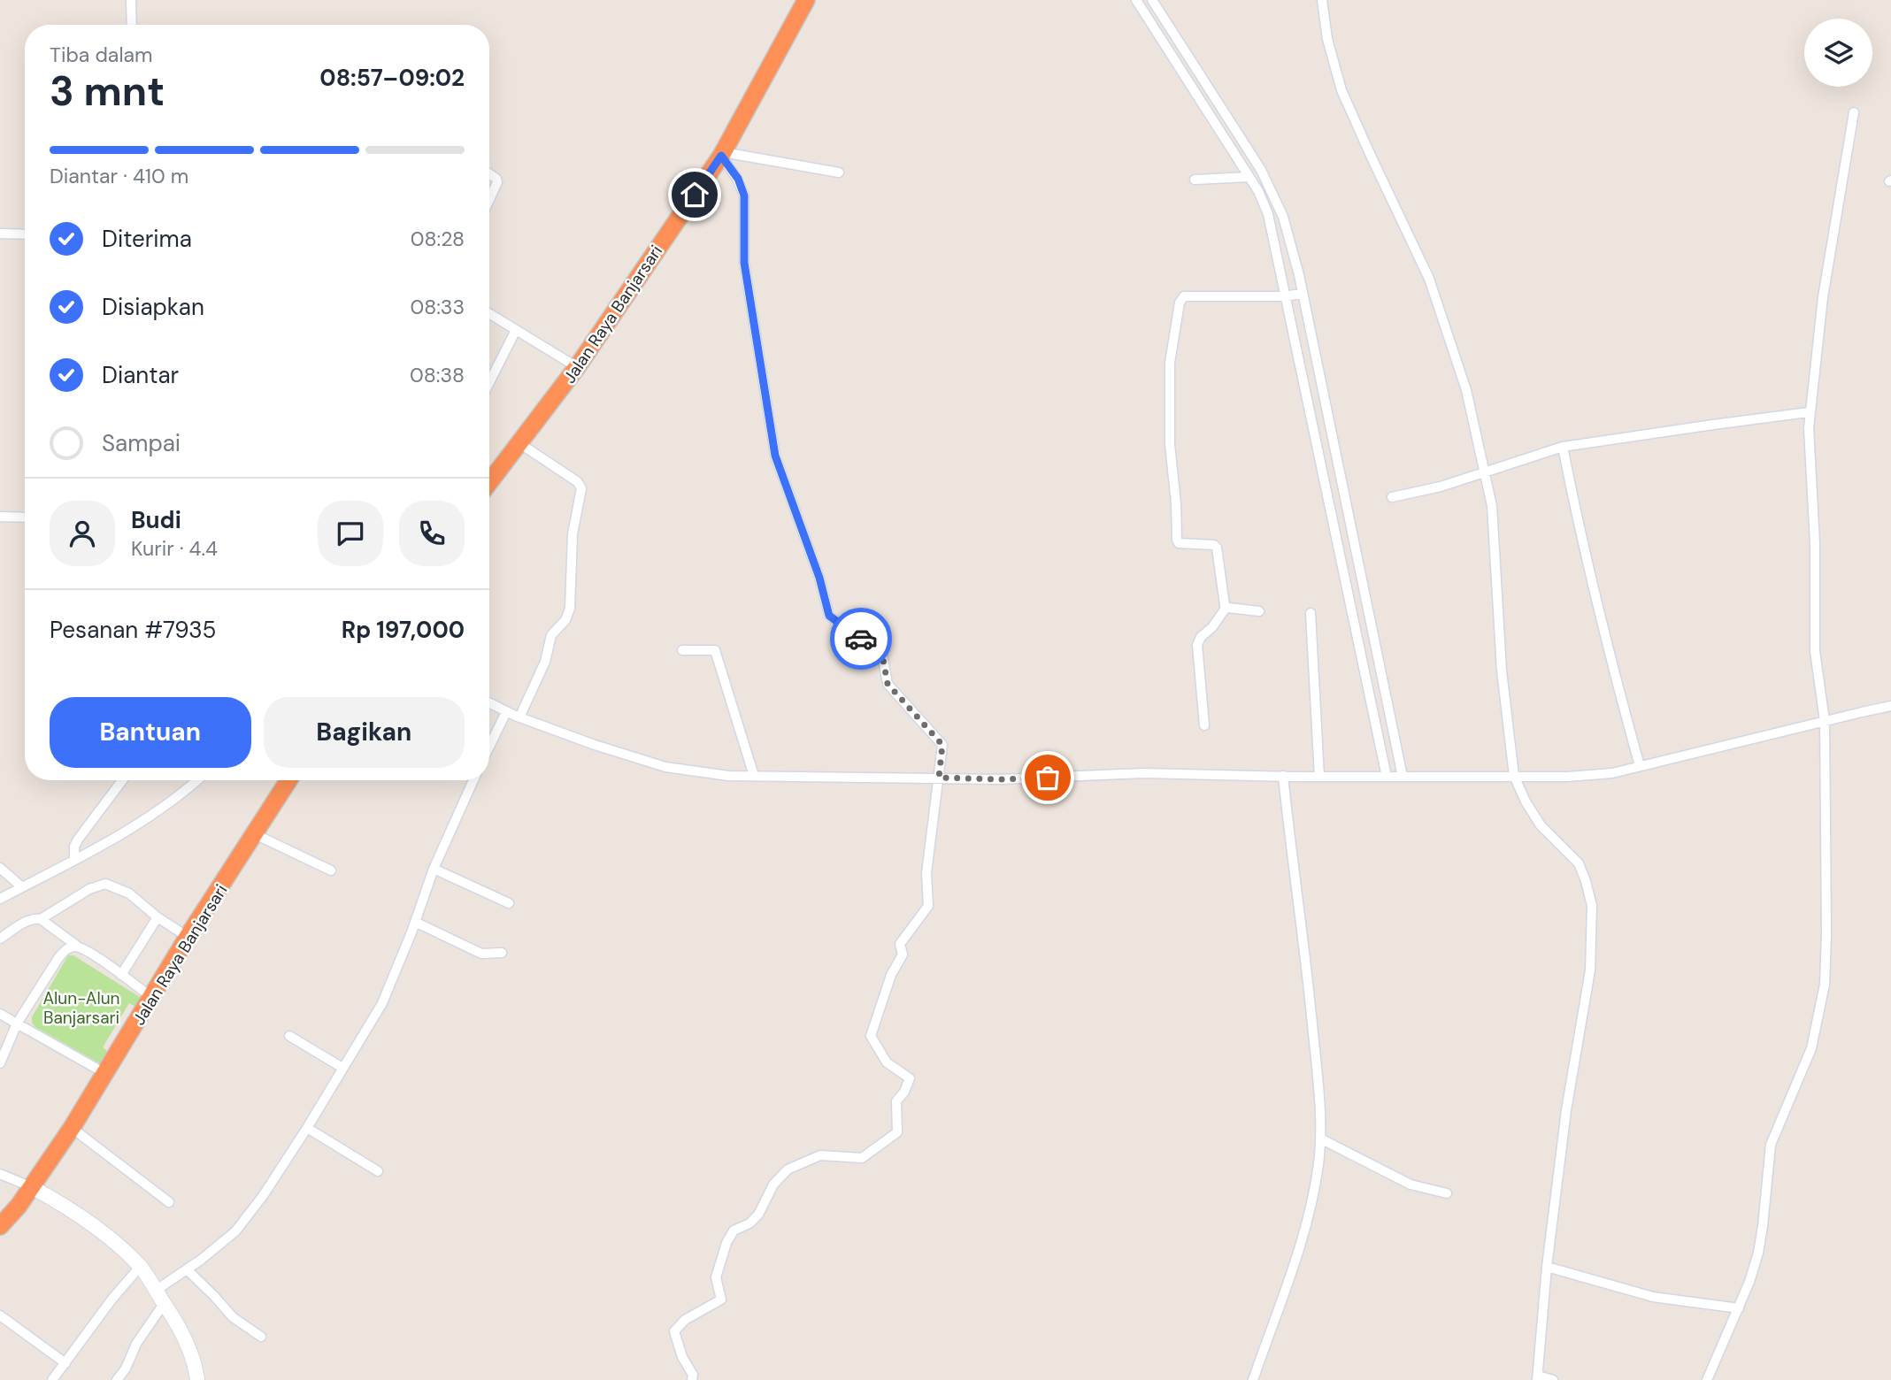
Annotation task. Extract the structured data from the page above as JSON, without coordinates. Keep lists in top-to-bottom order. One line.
{"streets":{"highway":["Jalan Raya Banjarsari"]},"parks":["Alun-Alun Banjarsari"],"page":{"heading":["3 mnt","Tiba dalam","08:57–09:02"],"panel":["Budi","Kurir · 4.4","Pesanan #7935","Rp 197,000"],"bar":"Diantar · 410 m","list":[["Diterima","08:28"],["Disiapkan","08:33"],["Diantar","08:38"],"Sampai"],"buttons":["Bantuan","Bagikan"]}}
